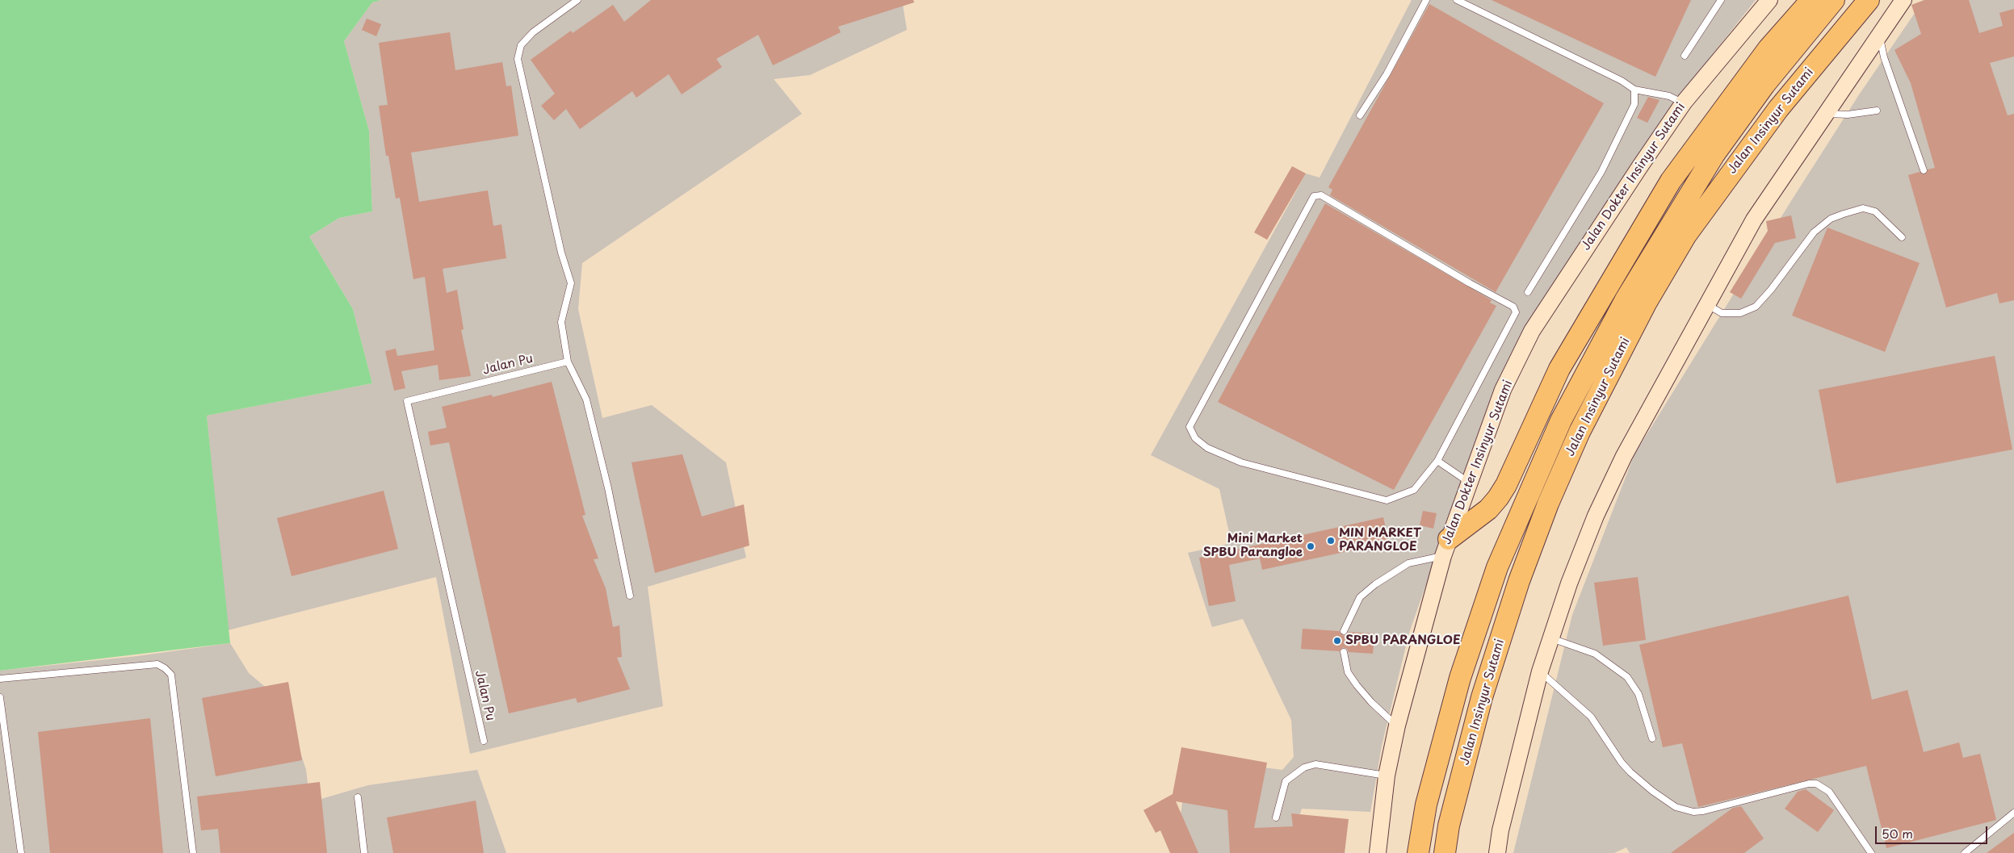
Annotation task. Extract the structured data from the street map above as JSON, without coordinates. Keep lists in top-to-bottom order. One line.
{"streets":{"highway":["Jalan Insinyur Sutami"],"street":["Jalan Dokter Insinyur Sutami"],"lane":["Jalan Pu"]},"places":["MIN MARKET PARANGLOE","Mini Market SPBU Parangloe","SPBU PARANGLOE"],"scale_bar":"50 m"}
